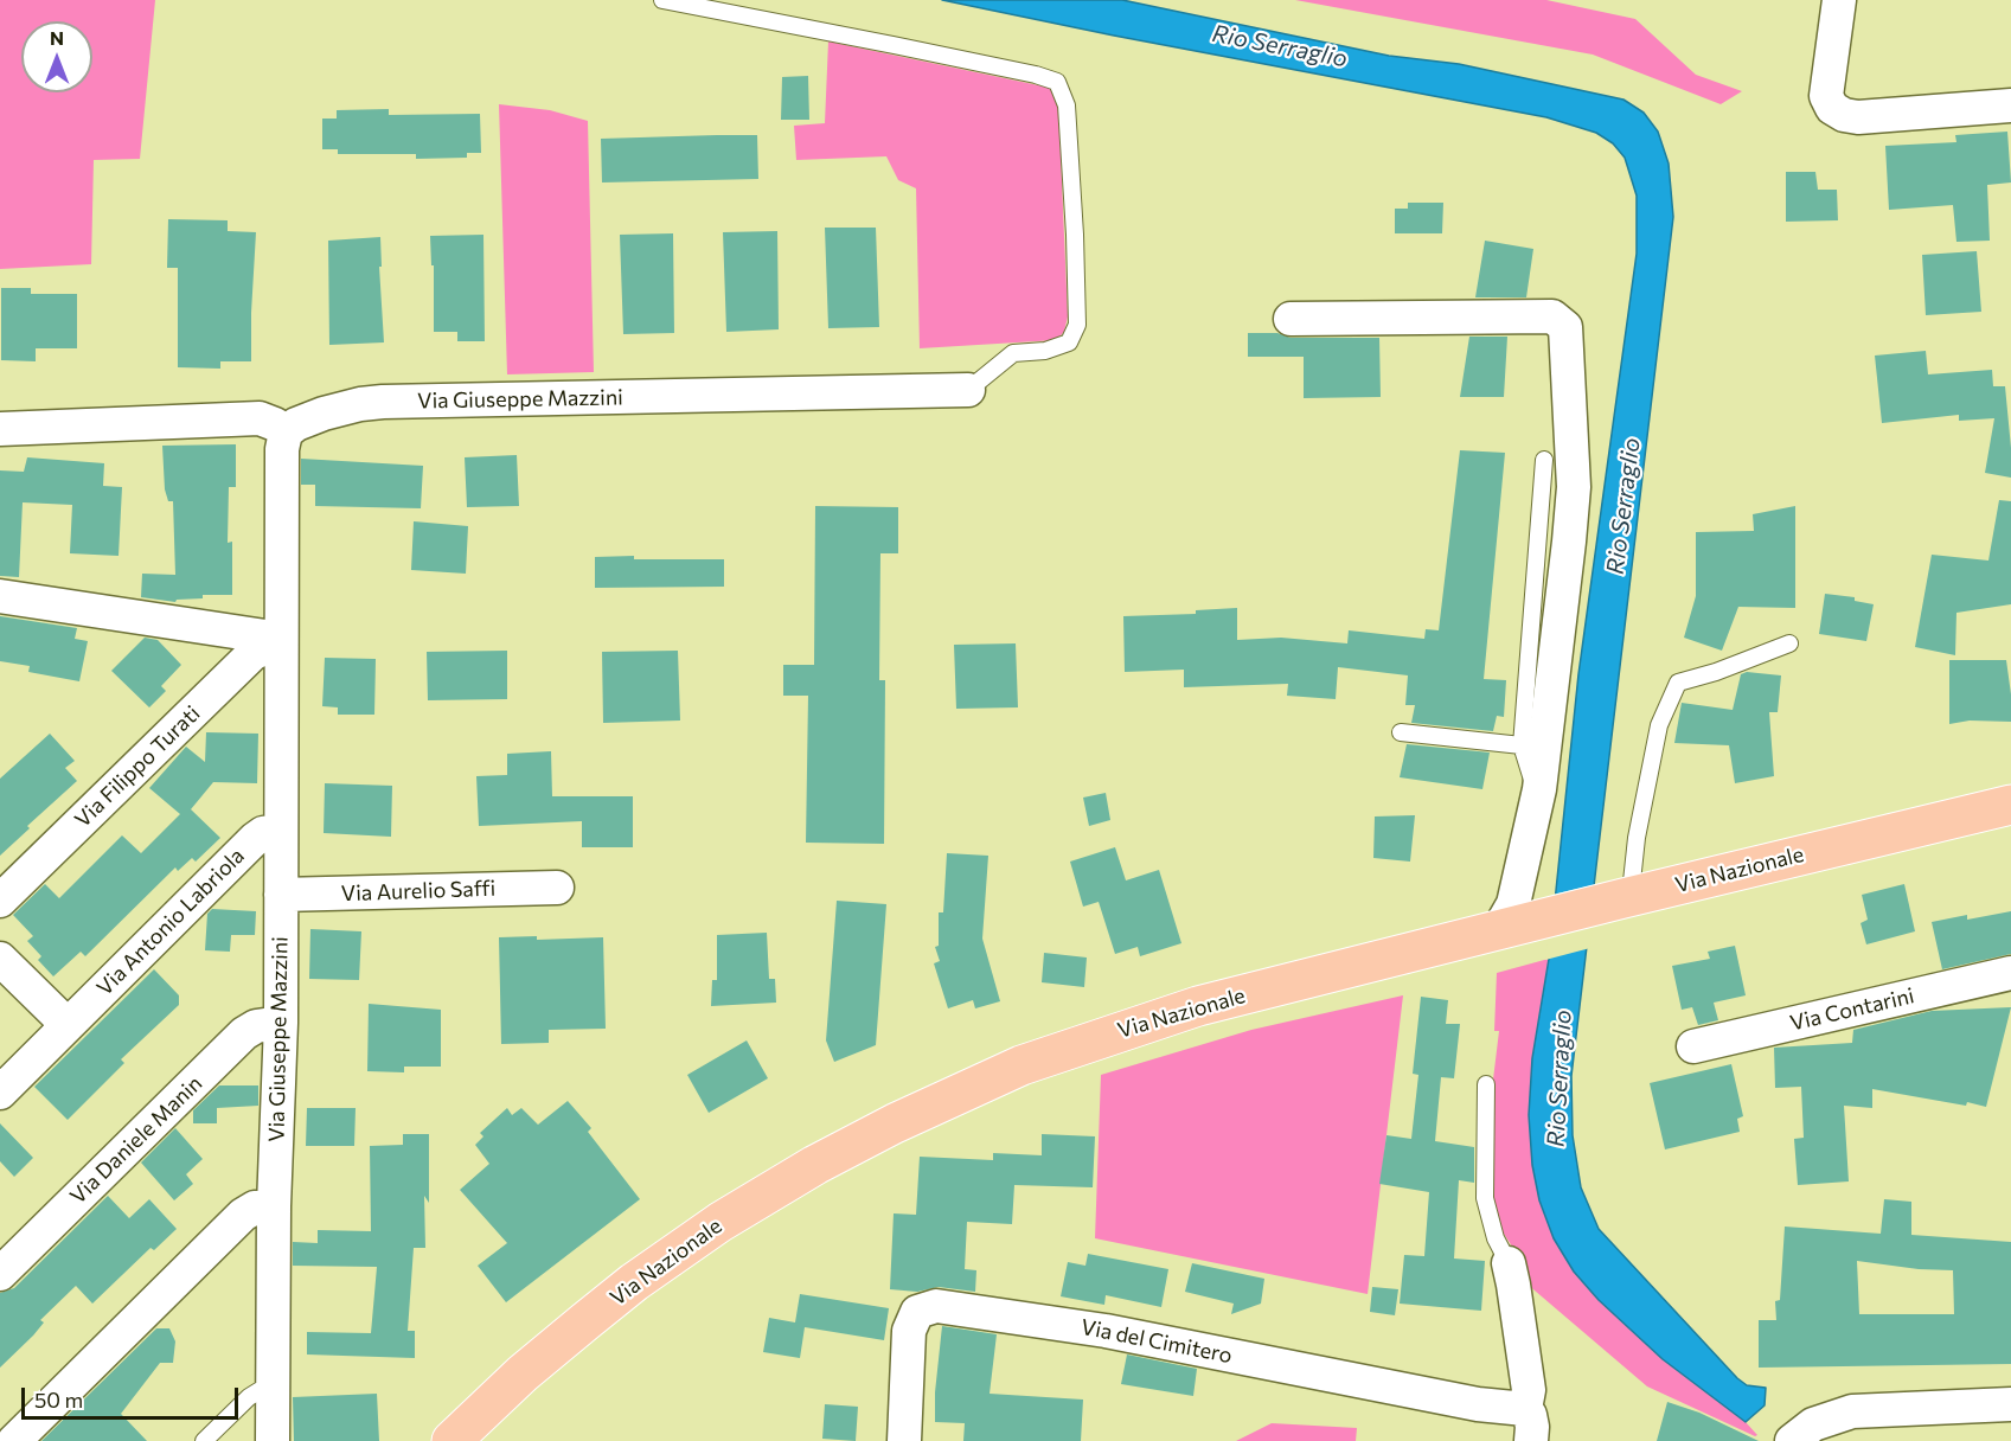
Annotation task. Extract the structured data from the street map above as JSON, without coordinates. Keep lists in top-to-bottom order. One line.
{"streets":{"main road":["Via Nazionale"],"street":["Via Giuseppe Mazzini","Via Filippo Turati","Via Aurelio Saffi","Via Antonio Labriola","Via Contarini","Via Daniele Manin","Via del Cimitero"]},"crossings":[["Via Giuseppe Mazzini","Via Filippo Turati"],["Via Giuseppe Mazzini","Via Aurelio Saffi"],["Via Giuseppe Mazzini","Via Antonio Labriola"],["Via Giuseppe Mazzini","Via Daniele Manin"]],"water":["Rio Serraglio"],"scale_bar":"50 m","north":"top"}
